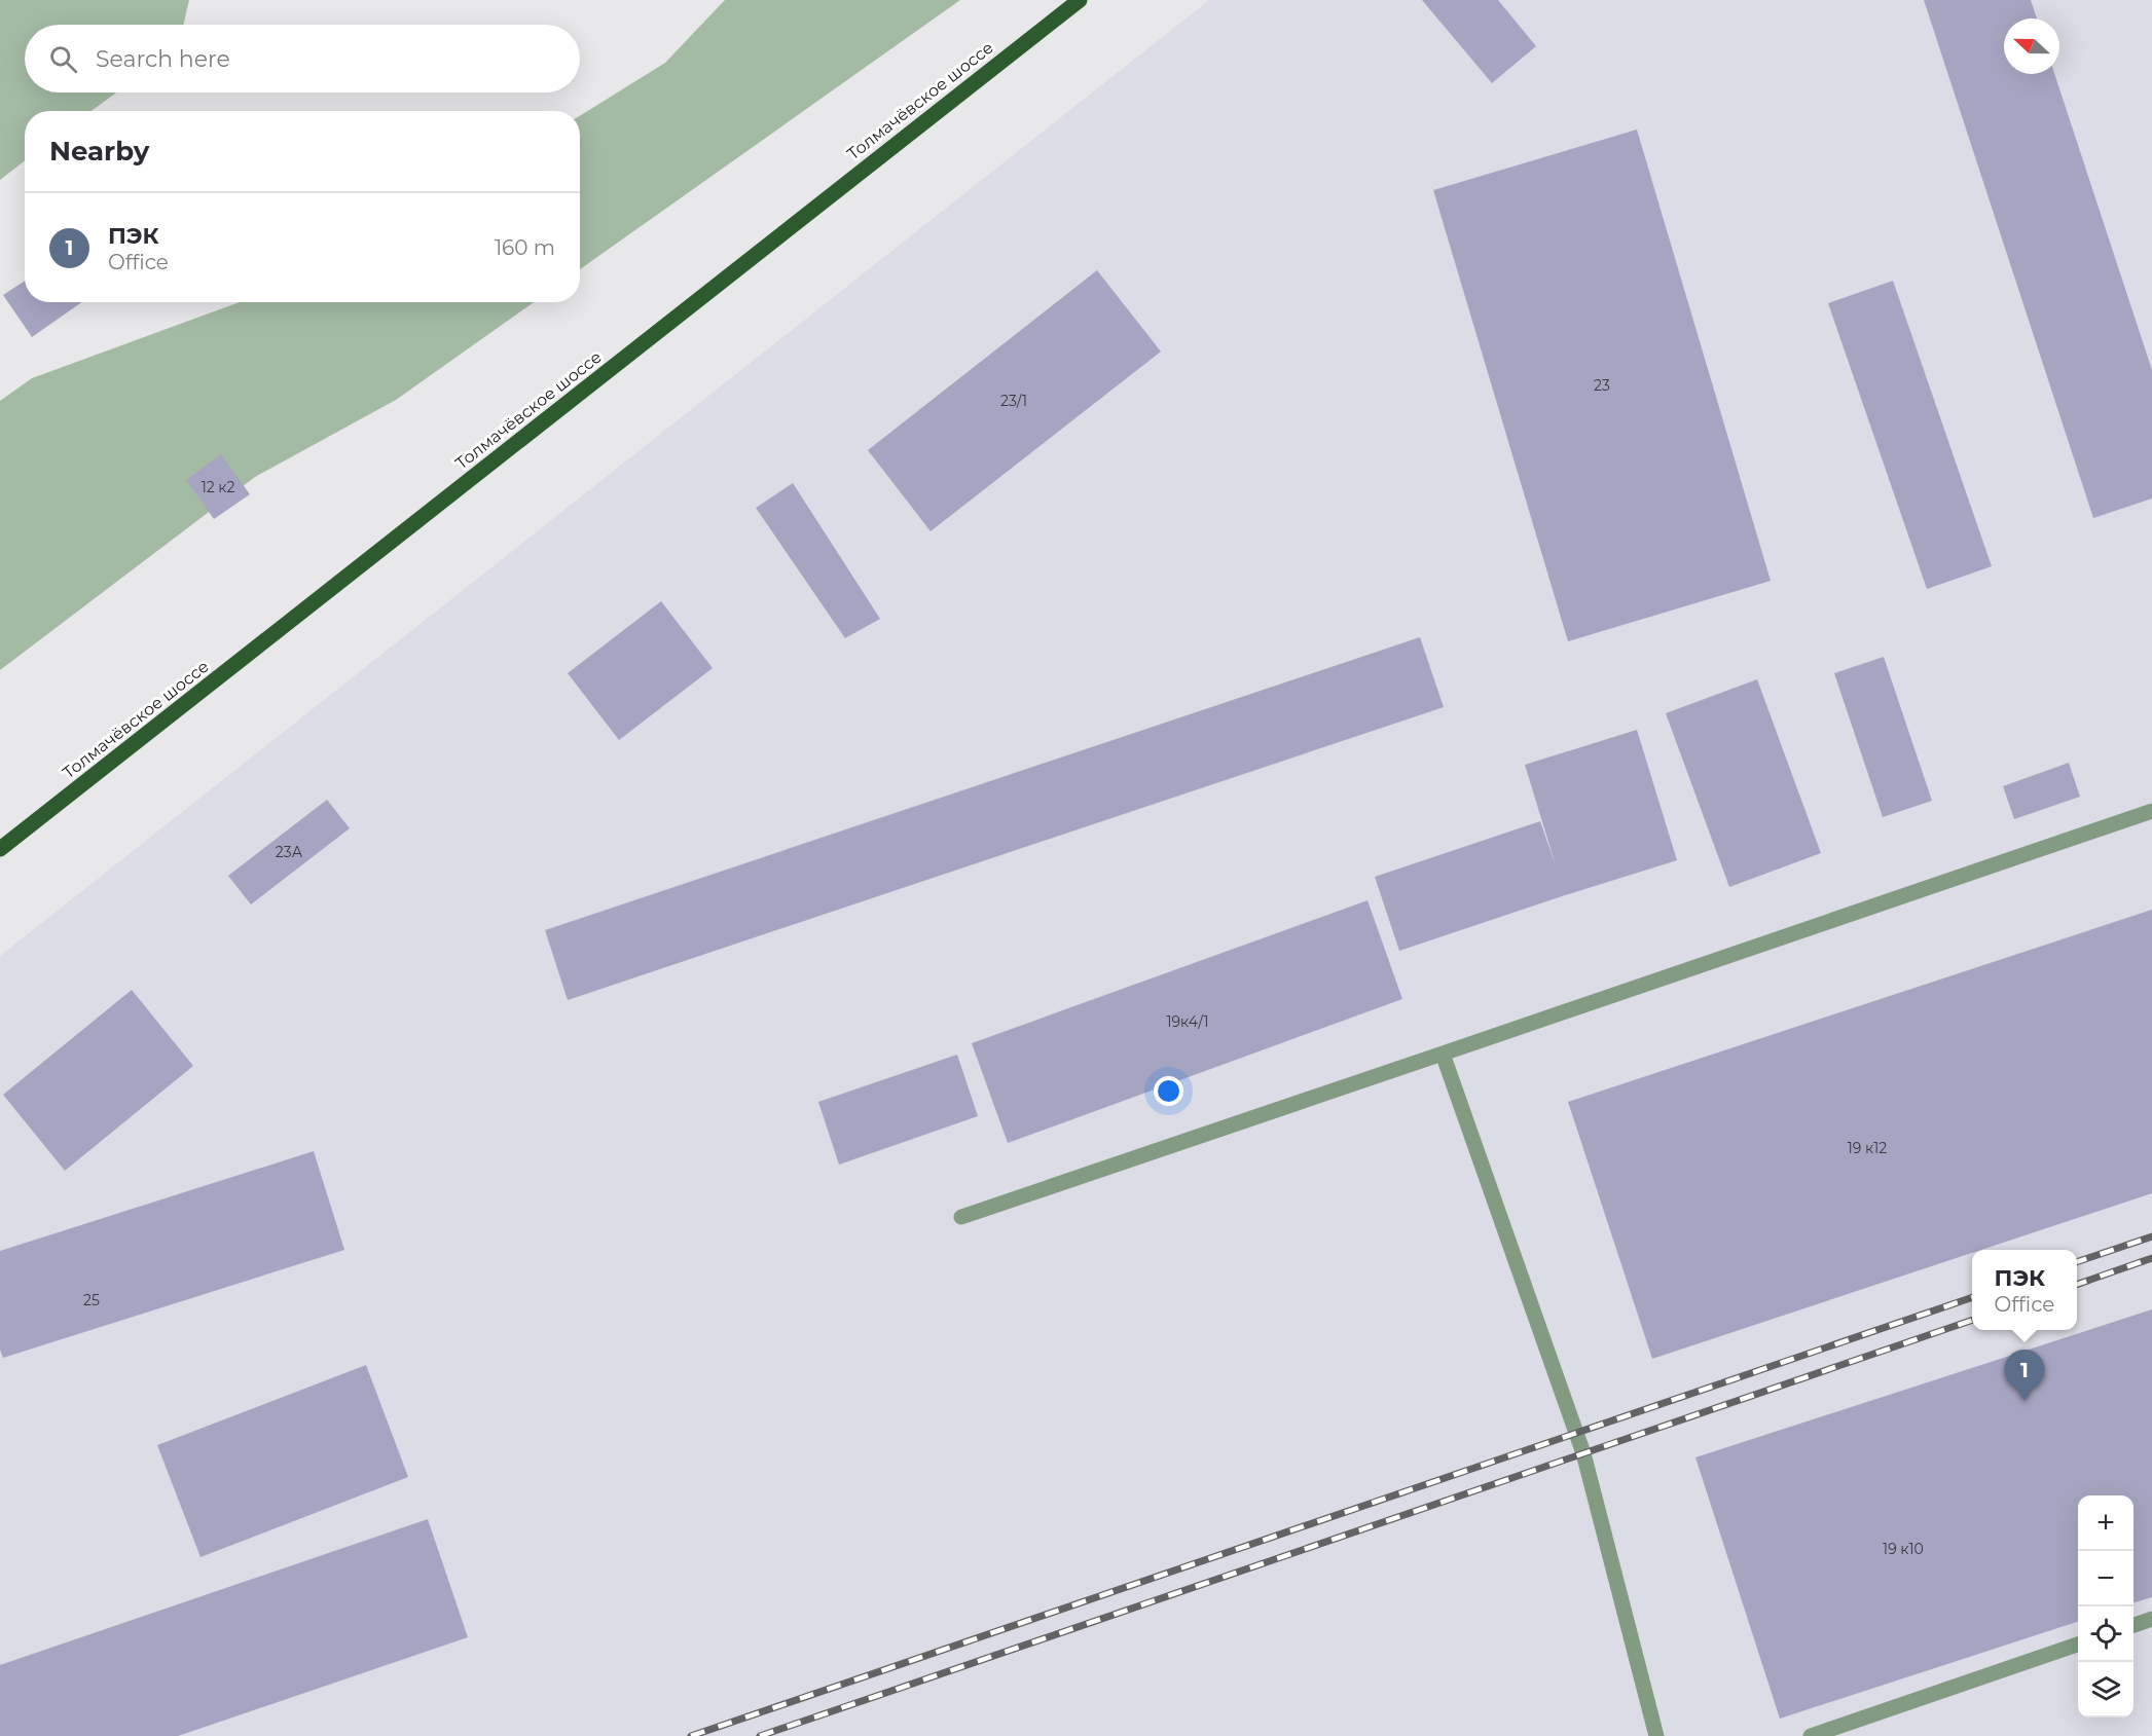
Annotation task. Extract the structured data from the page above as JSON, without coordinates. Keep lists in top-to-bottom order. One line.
{"streets":{"main road":["Толмачёвское шоссе"]},"house_numbers":["23","23/1","12 к2","23А","19к4/1","19 к12","25","19 к10"],"north":"left","page":{"search":"Search here","heading":"Nearby","list":[{"mark":"1","name":"ПЭК","note":"Office","value":"160 m"}],"popup":["ПЭК","Office"],"pins":"1","map_buttons":["+","−"]}}
